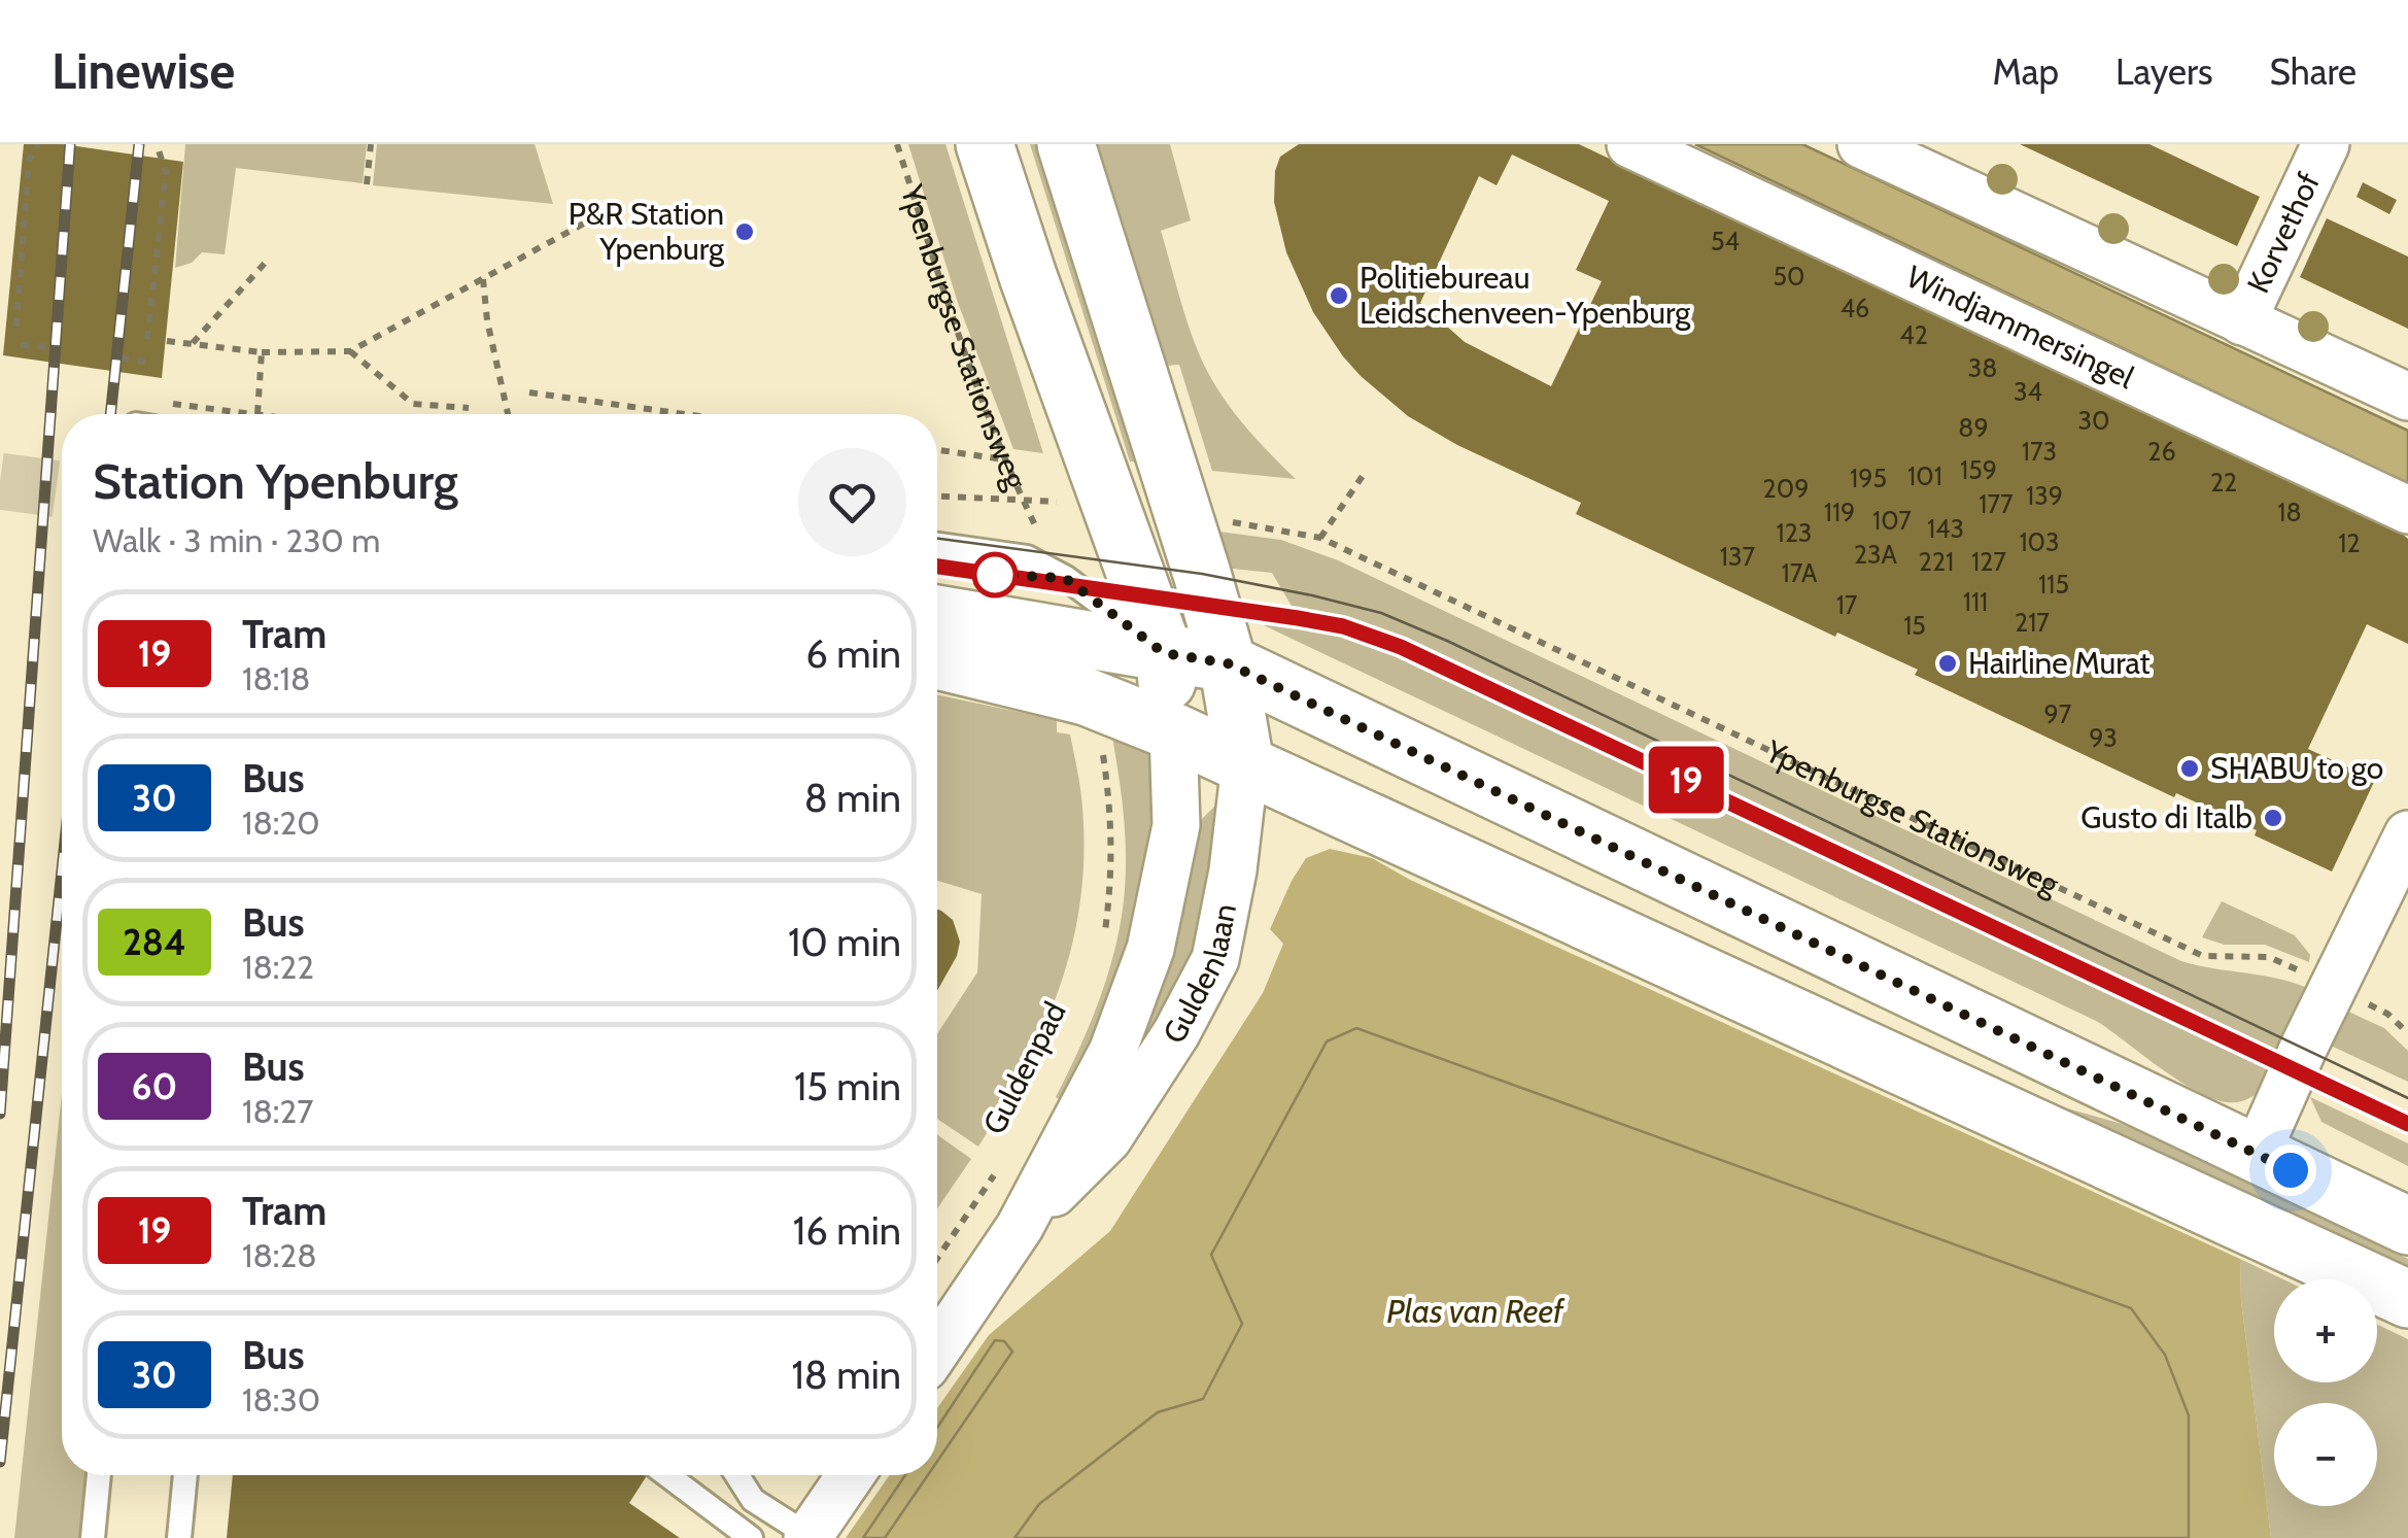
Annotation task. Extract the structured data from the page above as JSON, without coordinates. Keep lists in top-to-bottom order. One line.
{"streets":{"main road":["Guldenlaan"],"street":["Korvethof","Windjammersingel"],"path":["Ypenburgse Stationsweg","Guldenpad"]},"water":["Plas van Reef"],"places":["P&R Station Ypenburg","Politiebureau Leidschenveen-Ypenburg","Hairline Murat","SHABU to go","Gusto di Italb"],"lines":["tram line 19"],"house_numbers":["54","50","46","42","38","34","30","89","173","26","159","101","195","22","209","139","177","119","18","107","143","123","103","12","23A","137","221","127","17A","115","111","17","217","15","97","93"],"page":{"header":"Linewise","nav":["Map","Layers","Share"],"on_map":"19","heading":["Station Ypenburg","Walk · 3 min · 230 m"],"list":[{"mark":"19","name":"Tram","note":"18:18","value":"6 min"},{"mark":"30","name":"Bus","note":"18:20","value":"8 min"},{"mark":"284","name":"Bus","note":"18:22","value":"10 min"},{"mark":"60","name":"Bus","note":"18:27","value":"15 min"},{"mark":"19","name":"Tram","note":"18:28","value":"16 min"},{"mark":"30","name":"Bus","note":"18:30","value":"18 min"}],"map_buttons":["+","−"]}}
